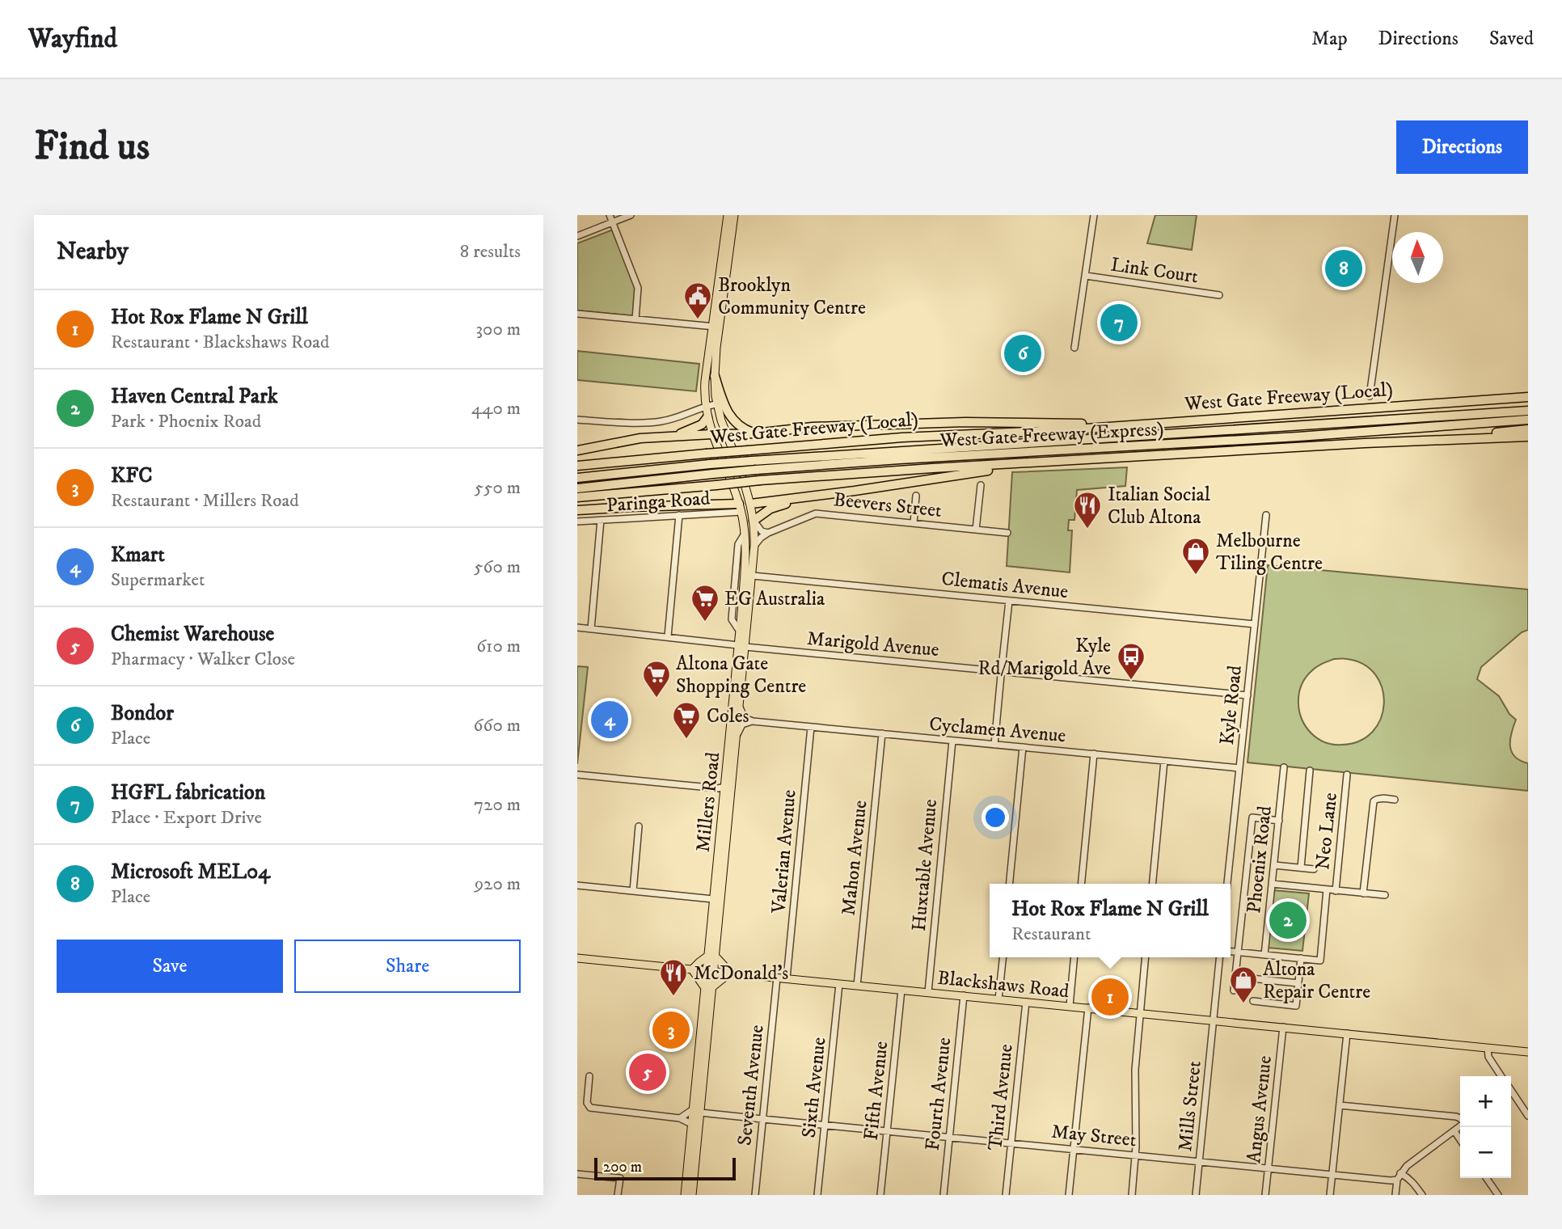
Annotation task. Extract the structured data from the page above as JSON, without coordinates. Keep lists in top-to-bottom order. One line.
{"streets":{"highway":["West Gate Freeway (Local)","West Gate Freeway (Express)"],"main road":["Millers Road","Blackshaws Road"],"street":["Link Court","Paringa Road","Beevers Street","Clematis Avenue","Marigold Avenue","Kyle Road","Cyclamen Avenue","Neo Lane","Valerian Avenue","Mahon Avenue","Phoenix Road","Huxtable Avenue","Seventh Avenue","Sixth Avenue","Fifth Avenue","Fourth Avenue","Third Avenue","Mills Street","Angus Avenue","May Street"]},"crossings":[["Paringa Road","Millers Road"],["Beevers Street","Millers Road"],["Clematis Avenue","Kyle Road"],["Clematis Avenue","Millers Road"],["Marigold Avenue","Kyle Road"],["Marigold Avenue","Millers Road"],["Kyle Road","Cyclamen Avenue"],["Cyclamen Avenue","Valerian Avenue"],["Cyclamen Avenue","Mahon Avenue"],["Cyclamen Avenue","Huxtable Avenue"],["Millers Road","Blackshaws Road"],["Millers Road","May Street"],["Valerian Avenue","Blackshaws Road"],["Mahon Avenue","Blackshaws Road"],["Huxtable Avenue","Blackshaws Road"],["Blackshaws Road","Seventh Avenue"],["Blackshaws Road","Sixth Avenue"],["Blackshaws Road","Fifth Avenue"],["Blackshaws Road","Fourth Avenue"],["Blackshaws Road","Third Avenue"],["Blackshaws Road","Mills Street"],["Blackshaws Road","Angus Avenue"],["Seventh Avenue","May Street"],["Sixth Avenue","May Street"],["Fifth Avenue","May Street"],["Fourth Avenue","May Street"],["Third Avenue","May Street"],["Mills Street","May Street"],["Angus Avenue","May Street"]],"places":{"public building":["Brooklyn Community Centre"],"restaurant":["Italian Social Club Altona","McDonald's"],"shop":["Melbourne Tiling Centre","Altona Repair Centre"],"supermarket":["EG Australia","Altona Gate Shopping Centre","Coles"],"bus stop":["Kyle Rd/Marigold Ave"]},"scale_bar":"200 m","north":"top","page":{"header":"Wayfind","nav":["Map","Directions","Saved"],"buttons":["Directions",["Save","Share"]],"title":"Find us","heading":["Nearby","8 results"],"pins":["8","7","6","4","2","1","3","5"],"list":[{"mark":"1","name":"Hot Rox Flame N Grill","note":"Restaurant · Blackshaws Road","value":"300 m"},{"mark":"2","name":"Haven Central Park","note":"Park · Phoenix Road","value":"440 m"},{"mark":"3","name":"KFC","note":"Restaurant · Millers Road","value":"550 m"},{"mark":"4","name":"Kmart","note":"Supermarket","value":"560 m"},{"mark":"5","name":"Chemist Warehouse","note":"Pharmacy · Walker Close","value":"610 m"},{"mark":"6","name":"Bondor","note":"Place","value":"660 m"},{"mark":"7","name":"HGFL fabrication","note":"Place · Export Drive","value":"720 m"},{"mark":"8","name":"Microsoft MEL04","note":"Place","value":"920 m"}],"popup":["Hot Rox Flame N Grill","Restaurant"],"map_buttons":["+","−"],"scale":"200 m"}}
